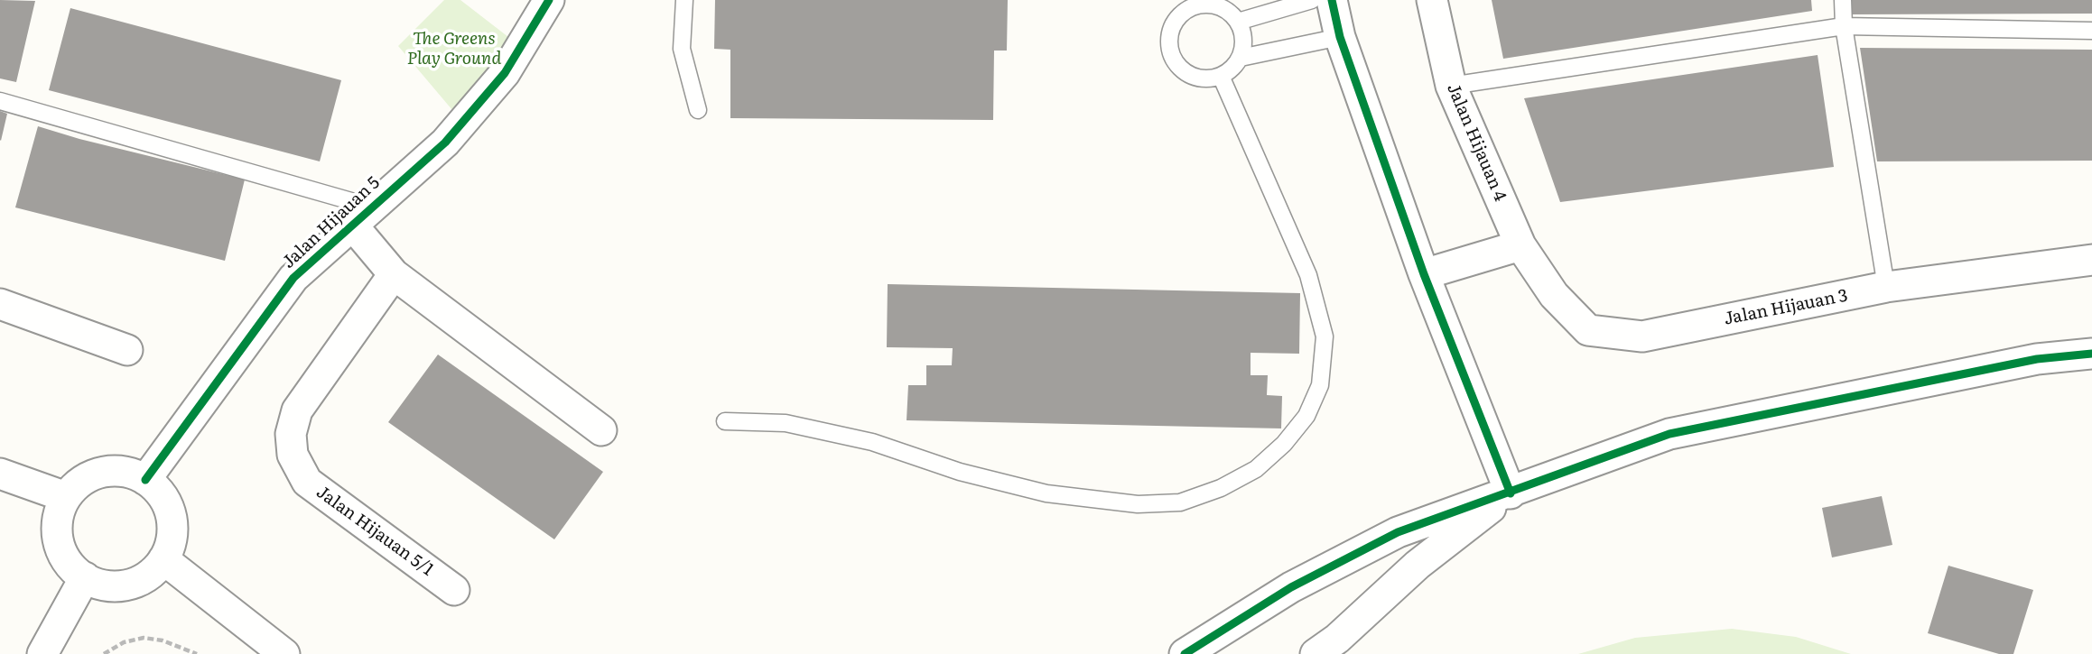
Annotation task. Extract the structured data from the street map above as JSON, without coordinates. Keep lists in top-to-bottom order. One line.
{"streets":{"street":["Jalan Hijauan 4","Jalan Hijauan 5","Jalan Hijauan 3","Jalan Hijauan 5/1"]},"crossings":[["Jalan Hijauan 4","Jalan Hijauan 3"]],"parks":["The Greens Play Ground"]}
